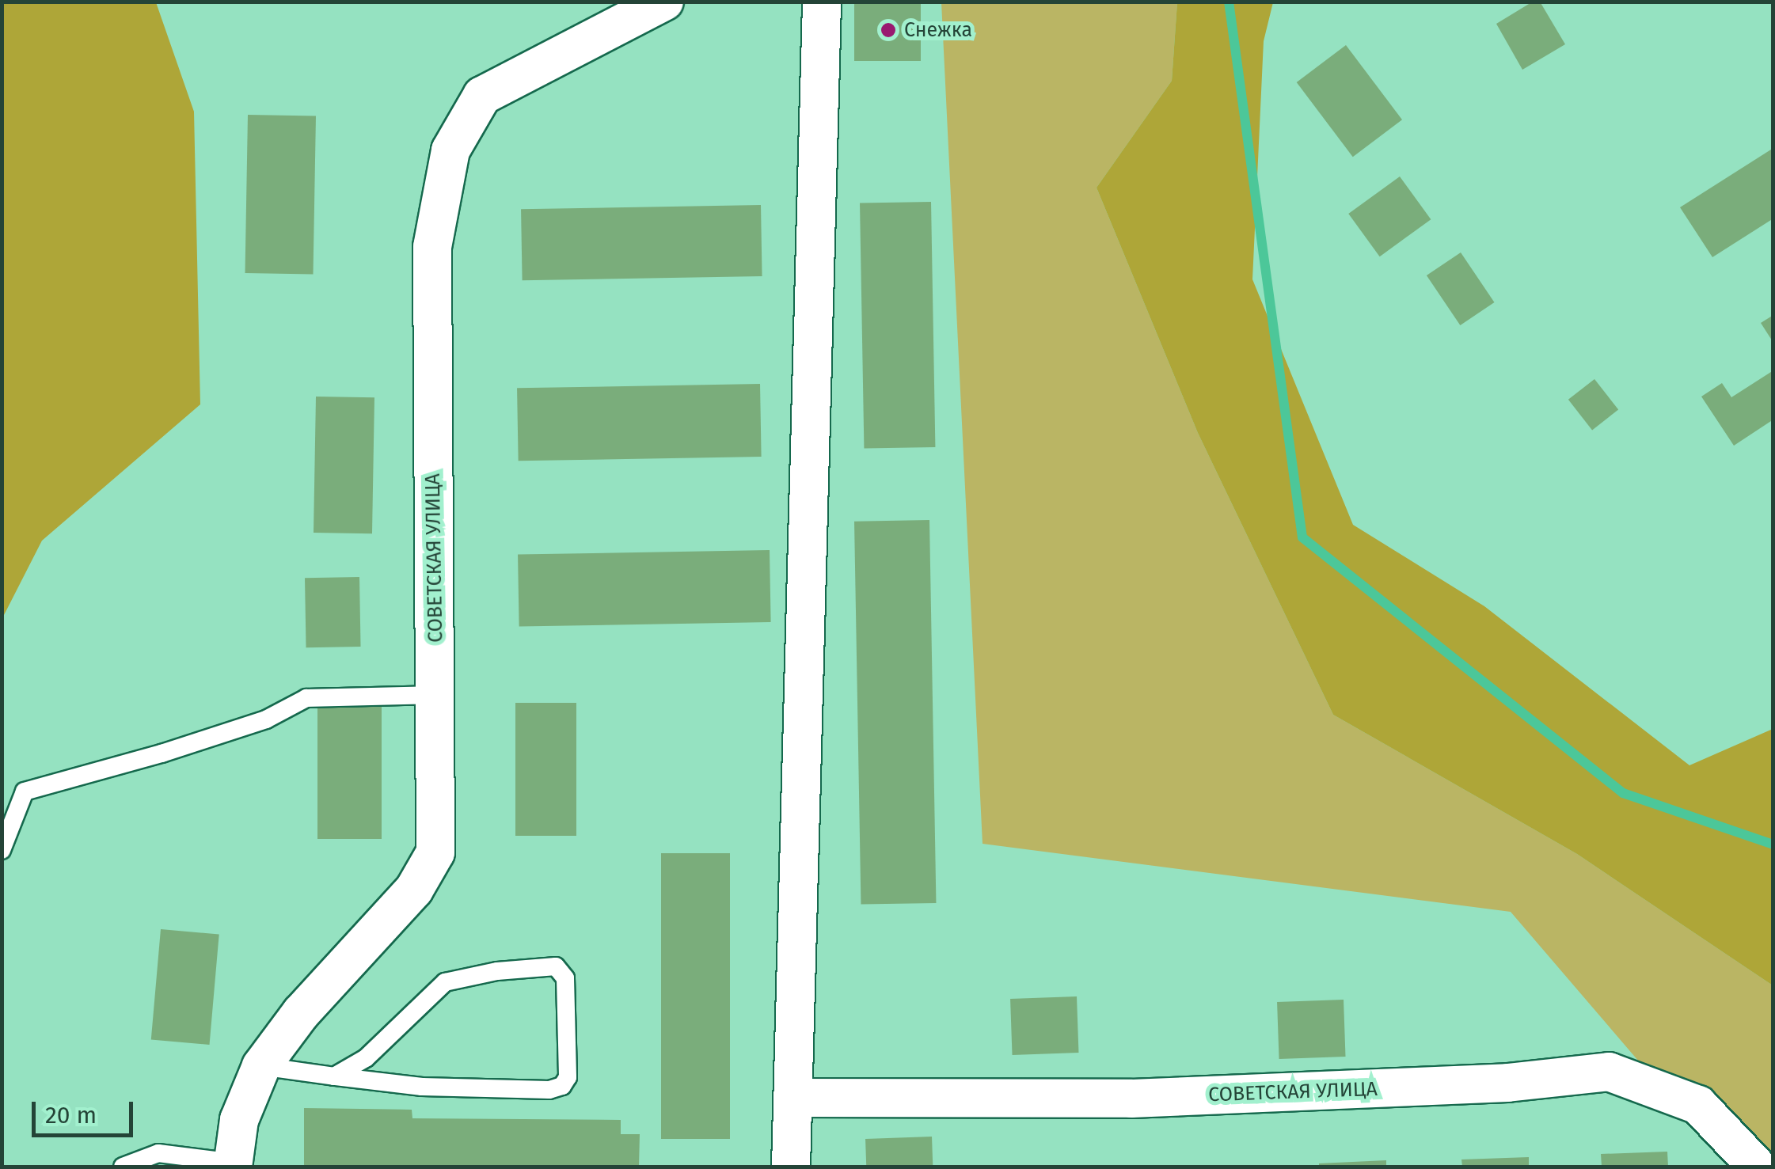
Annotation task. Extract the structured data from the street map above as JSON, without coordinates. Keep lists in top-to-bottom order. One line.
{"streets":{"street":["СОВЕТСКАЯ УЛИЦА"]},"places":["Снежка"],"scale_bar":"20 m"}
